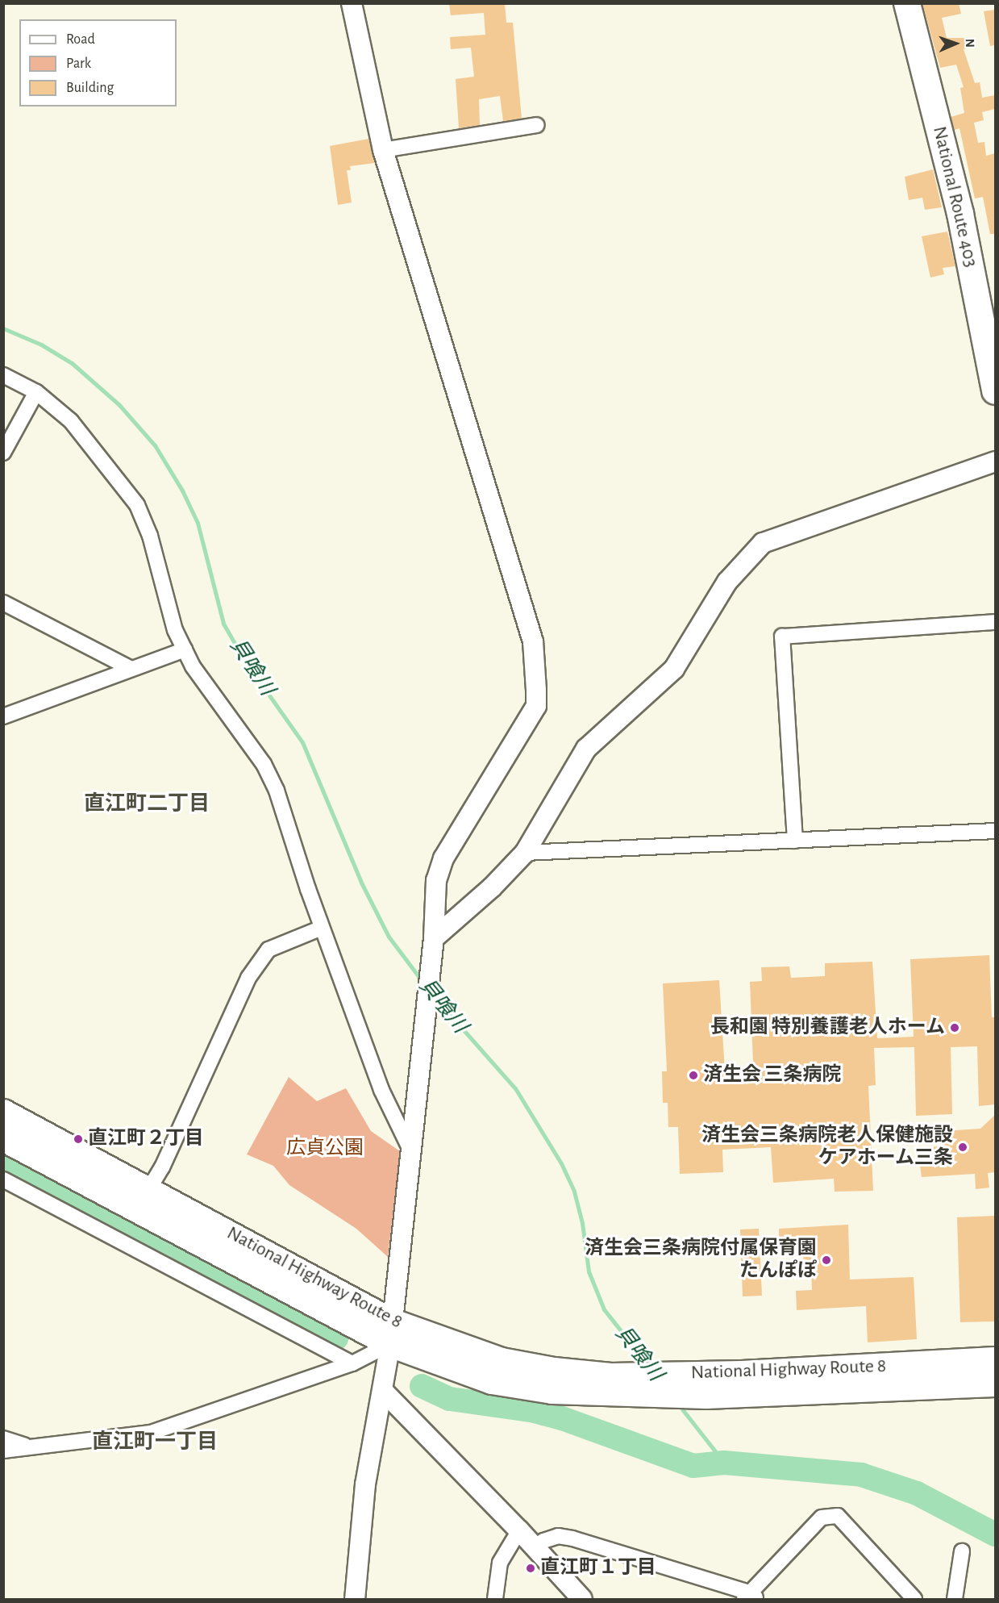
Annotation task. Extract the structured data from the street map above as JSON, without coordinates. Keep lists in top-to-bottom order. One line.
{"streets":{"highway":["National Route 403","National Highway Route 8"]},"districts":["直江町二丁目","直江町一丁目"],"water":["貝喰川"],"parks":["広貞公園"],"places":["長和園 特別養護老人ホーム","済生会 三条病院","直江町２丁目","済生会三条病院老人保健施設 ケアホーム三条","済生会三条病院付属保育園 たんぽぽ","直江町１丁目"],"legend":["Road","Park","Building"],"north":"right"}
